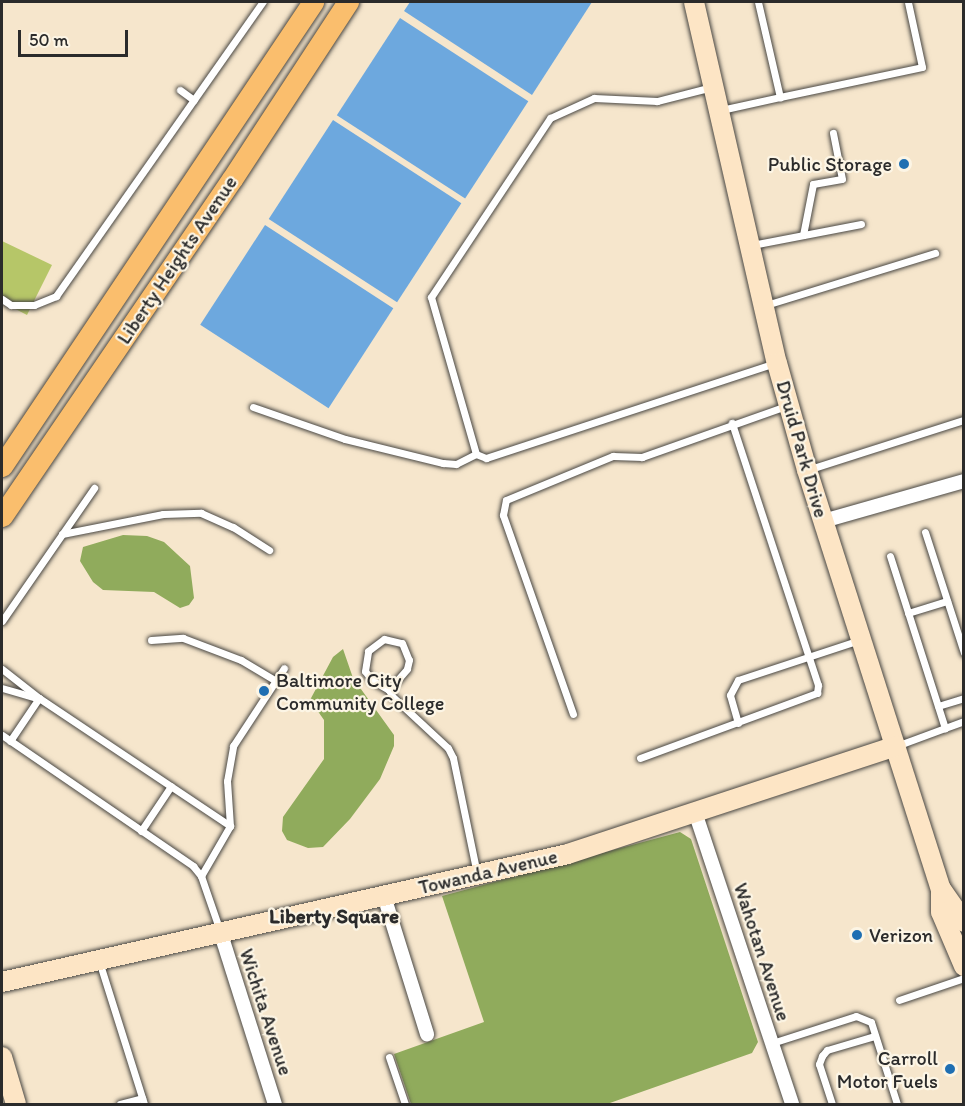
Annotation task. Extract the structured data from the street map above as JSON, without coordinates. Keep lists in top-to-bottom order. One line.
{"streets":{"main road":["Liberty Heights Avenue","Druid Park Drive","Towanda Avenue"],"street":["Wahotan Avenue","Wichita Avenue"]},"crossings":[["Druid Park Drive","Towanda Avenue"],["Towanda Avenue","Wahotan Avenue"],["Towanda Avenue","Wichita Avenue"]],"districts":["Liberty Square"],"places":["Public Storage","Baltimore City Community College","Verizon","Carroll Motor Fuels"],"scale_bar":"50 m"}
